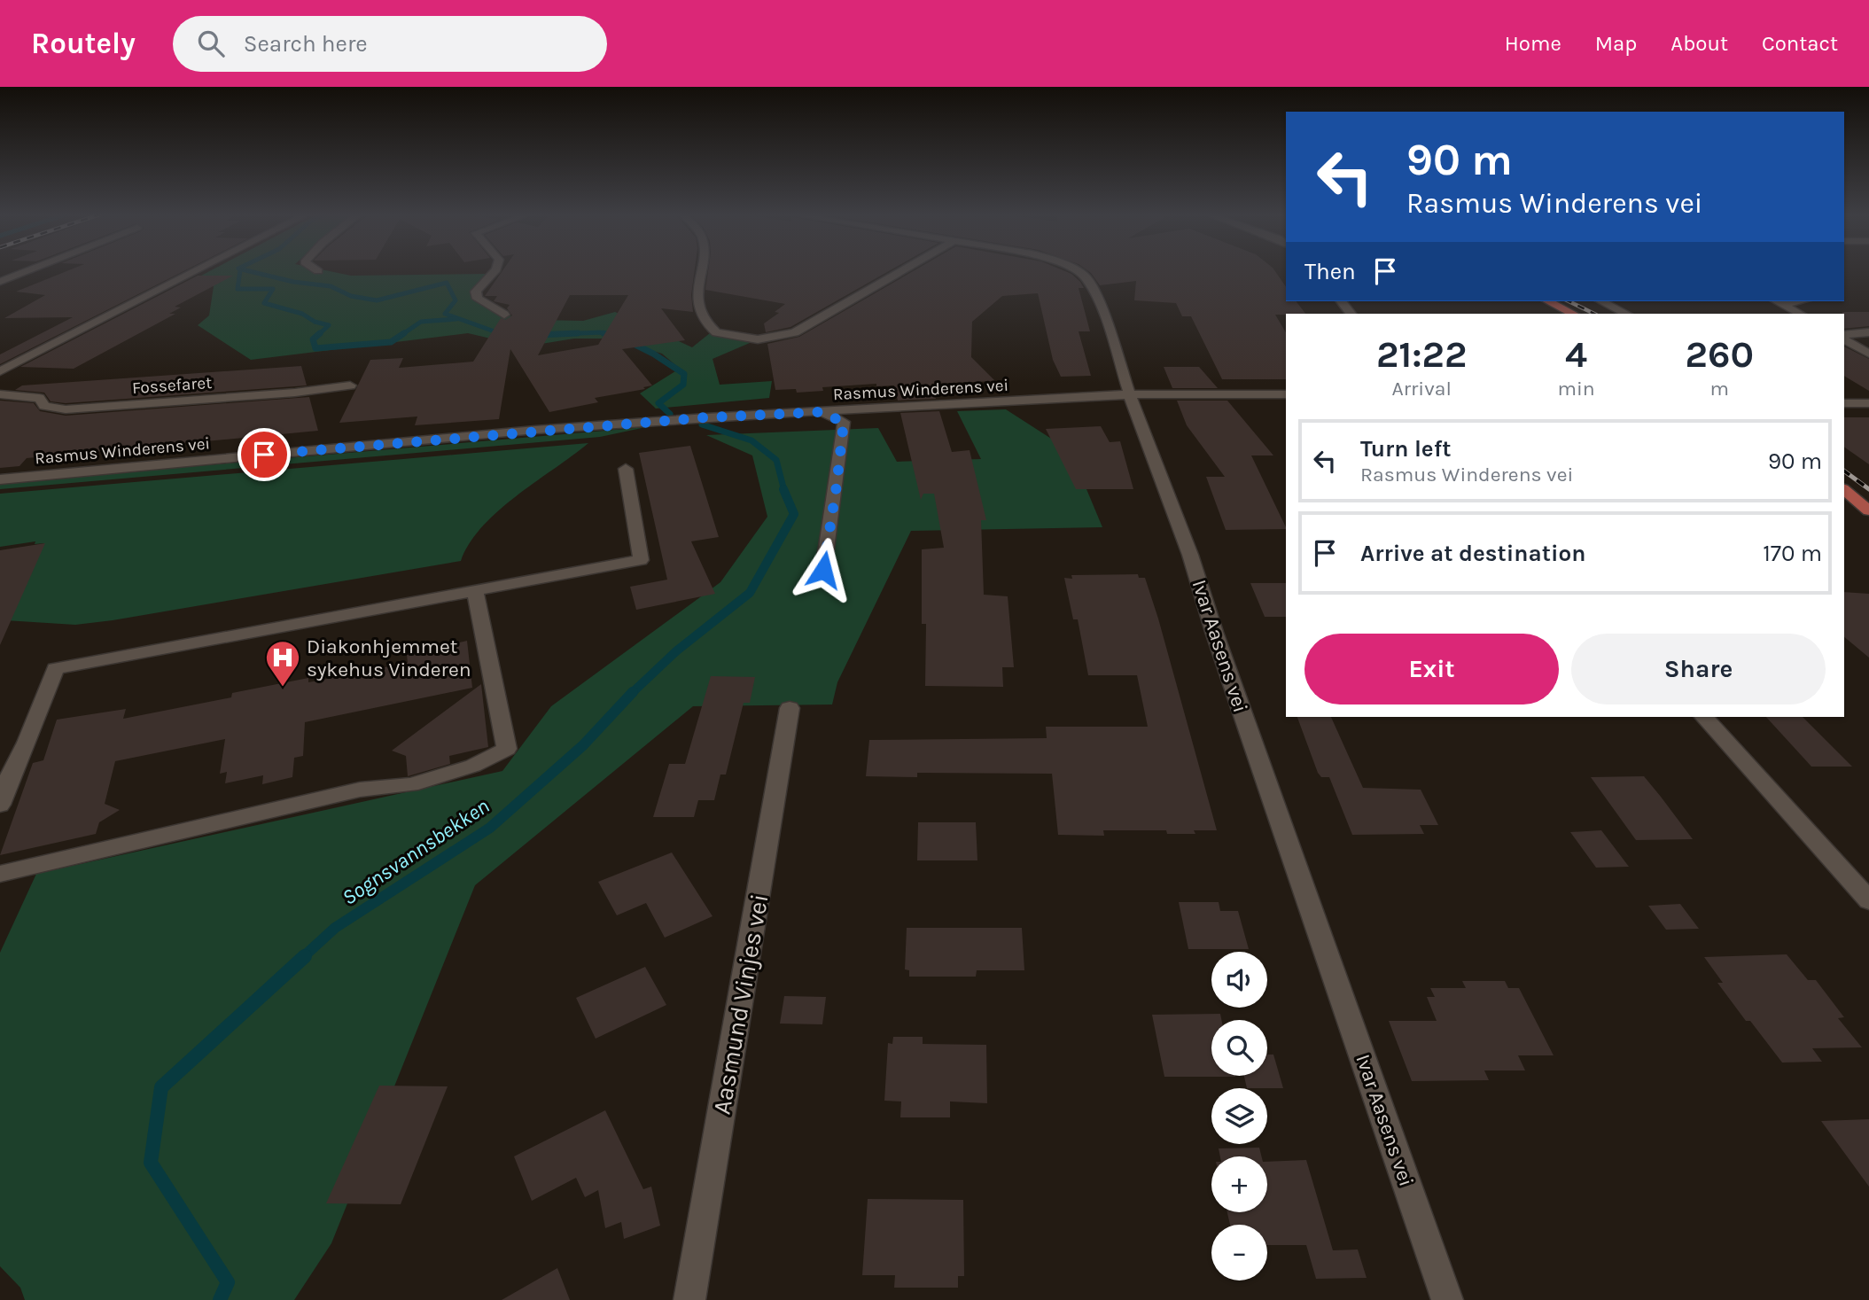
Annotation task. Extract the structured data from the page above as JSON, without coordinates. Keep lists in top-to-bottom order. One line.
{"streets":{"street":["Fossefaret","Rasmus Winderens vei","Ivar Aasens vei","Aasmund Vinjes vei"]},"crossings":[["Rasmus Winderens vei","Ivar Aasens vei"]],"water":["Sognsvannsbekken"],"places":{"hospital":["Diakonhjemmet sykehus Vinderen"]},"page":{"header":"Routely","search":"Search here","nav":["Home","Map","About","Contact"],"turn":["90 m","Rasmus Winderens vei"],"then":"Then","eta":["21:22","Arrival","4","min","260","m"],"list":[{"name":"Turn left","note":"Rasmus Winderens vei","value":"90 m"},{"name":"Arrive at destination","value":"170 m"}],"buttons":["Exit","Share"],"map_buttons":["+","−"]}}
